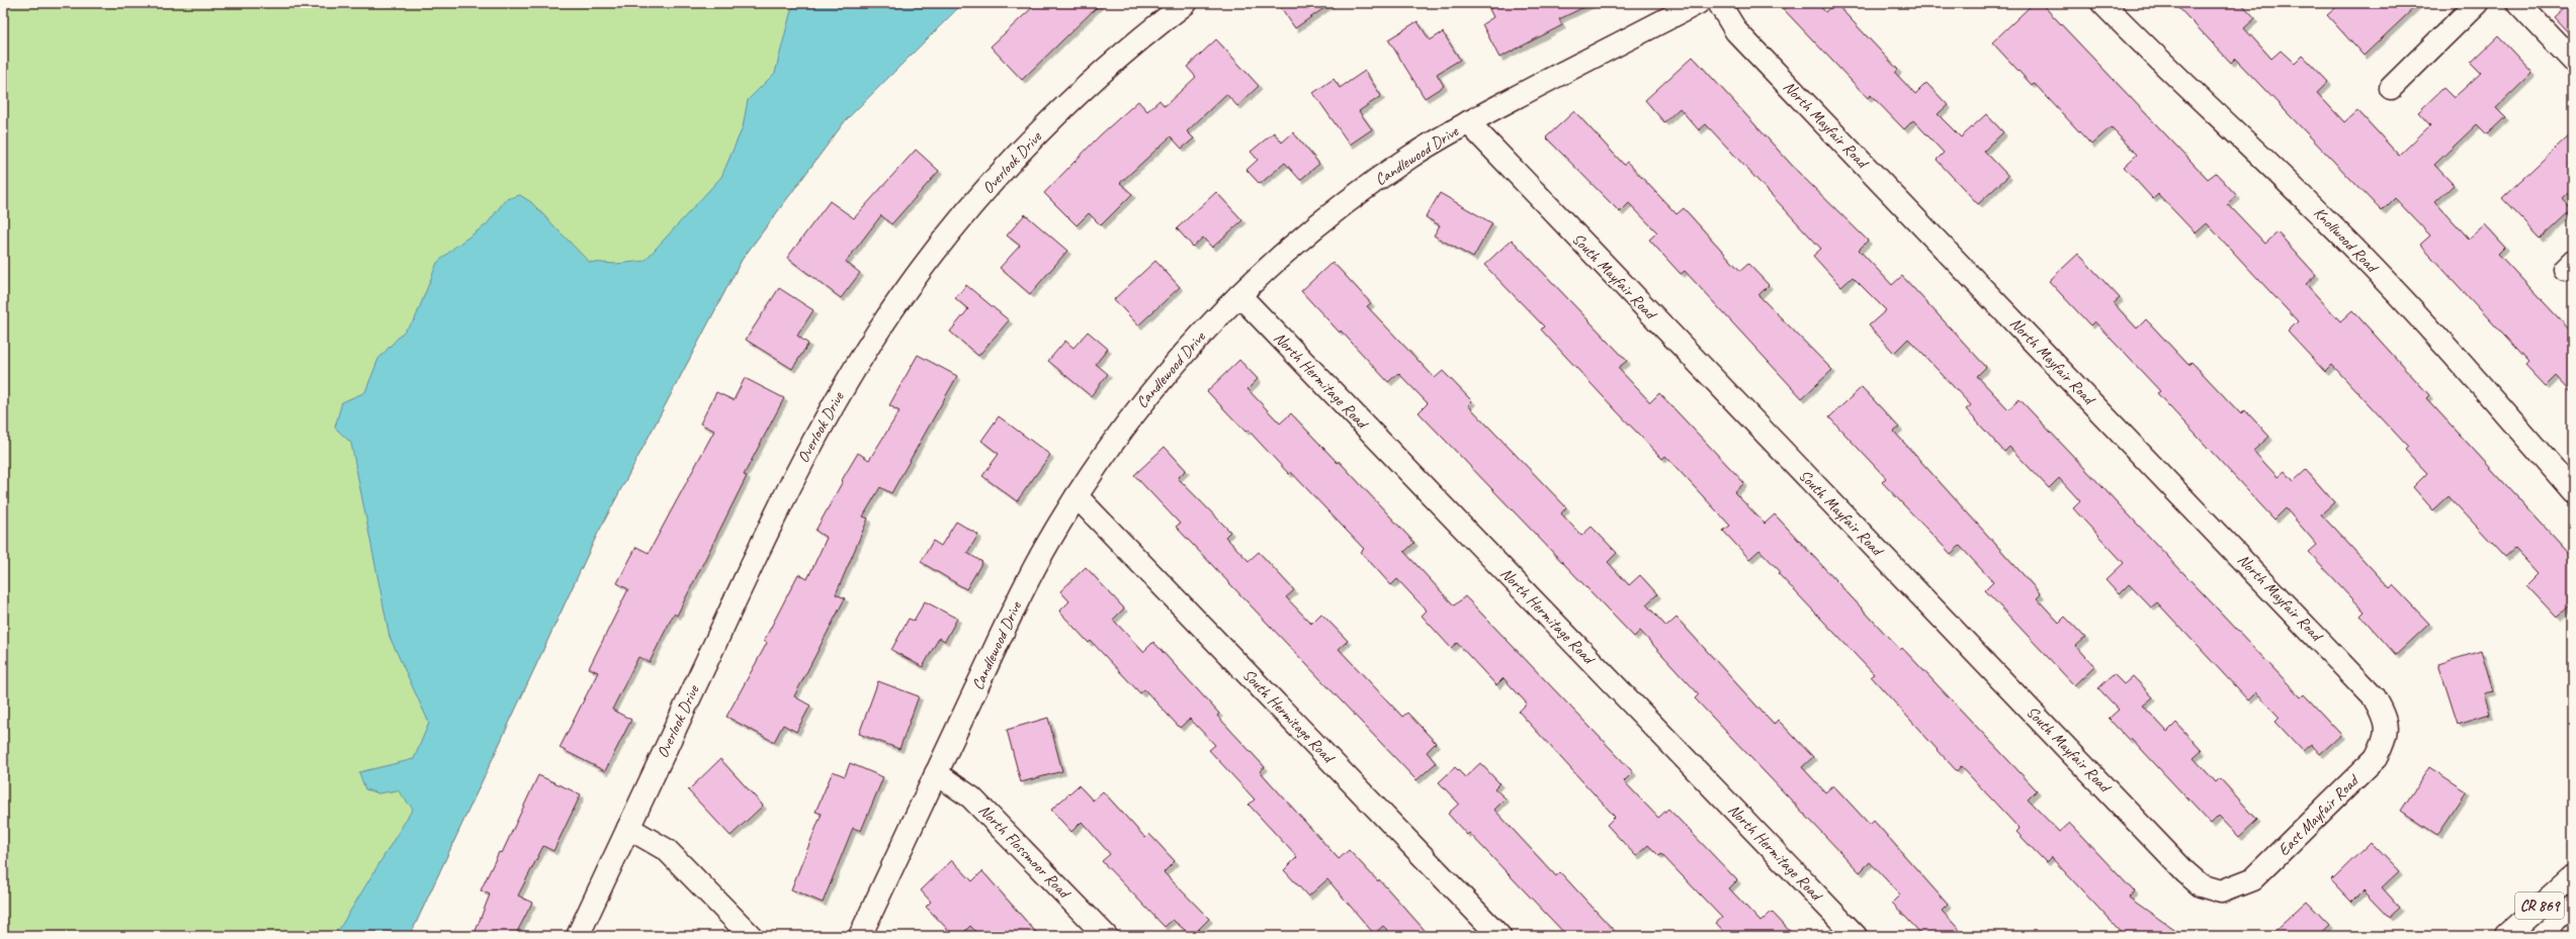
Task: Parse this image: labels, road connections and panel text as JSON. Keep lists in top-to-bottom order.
{
  "streets": {
    "street": [
      "North Mayfair Road",
      "Candlewood Drive",
      "Overlook Drive",
      "Knollwood Road",
      "South Mayfair Road",
      "North Hermitage Road",
      "South Hermitage Road",
      "East Mayfair Road",
      "North Flossmoor Road",
      "CR 869"
    ]
  },
  "crossings": [
    ["North Mayfair Road", "East Mayfair Road"],
    ["Candlewood Drive", "South Mayfair Road"],
    ["Candlewood Drive", "North Hermitage Road"],
    ["Candlewood Drive", "South Hermitage Road"],
    ["Candlewood Drive", "North Flossmoor Road"],
    ["South Mayfair Road", "East Mayfair Road"]
  ]
}
